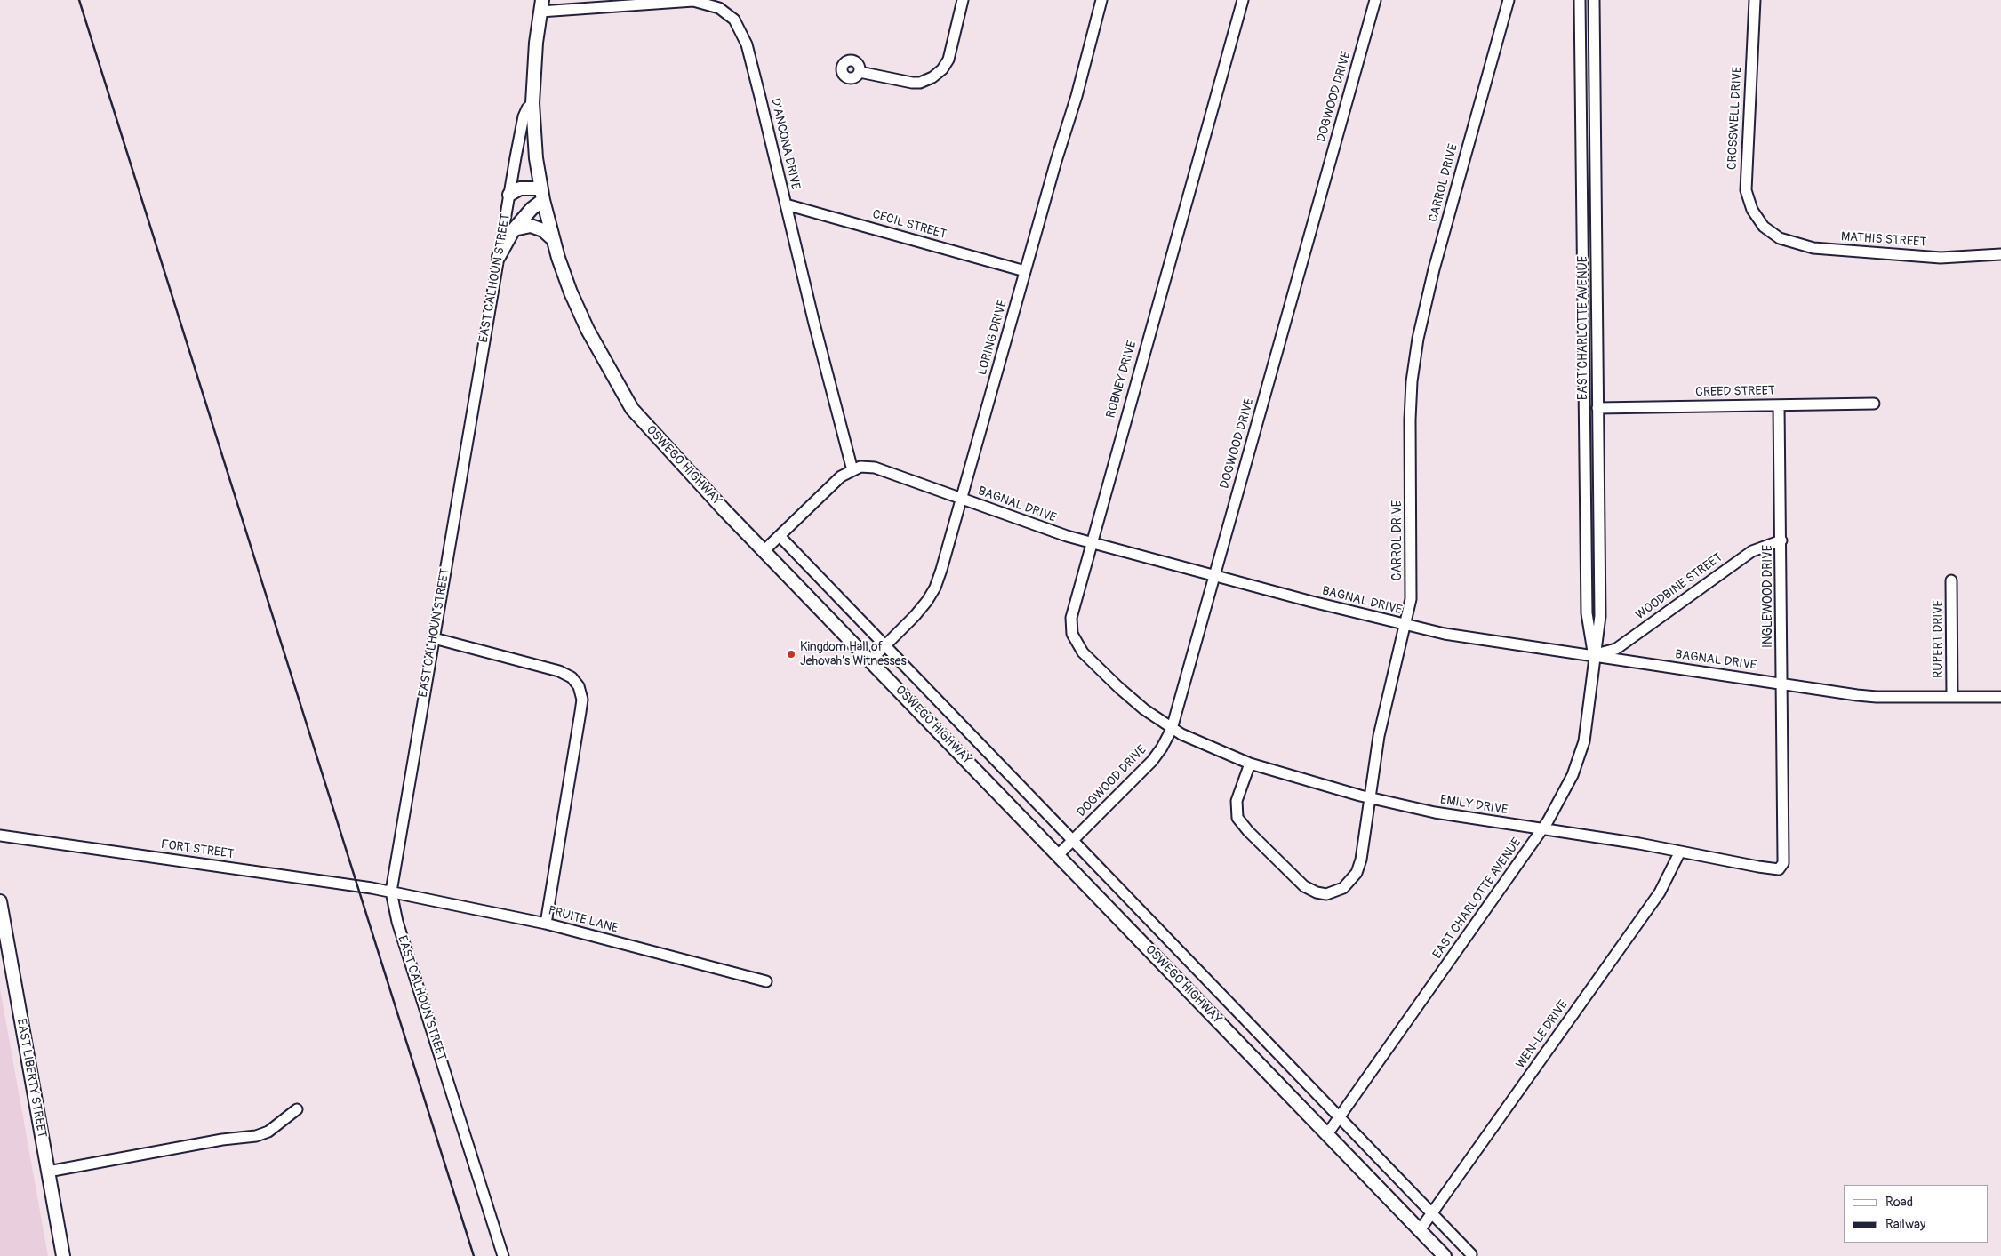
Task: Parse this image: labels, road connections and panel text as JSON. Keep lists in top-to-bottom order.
{
  "streets": {
    "main road": ["EAST CALHOUN STREET", "OSWEGO HIGHWAY", "EAST LIBERTY STREET"],
    "street": [
      "DOGWOOD DRIVE",
      "CROSSWELL DRIVE",
      "D'ANCONA DRIVE",
      "CARROL DRIVE",
      "CECIL STREET",
      "MATHIS STREET",
      "EAST CHARLOTTE AVENUE",
      "LORING DRIVE",
      "ROBNEY DRIVE",
      "CREED STREET",
      "BAGNAL DRIVE",
      "WOODBINE STREET",
      "INGLEWOOD DRIVE",
      "RUPERT DRIVE",
      "EMILY DRIVE",
      "FORT STREET",
      "PRUITE LANE",
      "WEN-LE DRIVE"
    ]
  },
  "crossings": [
    ["DOGWOOD DRIVE", "ROBNEY DRIVE"],
    ["DOGWOOD DRIVE", "OSWEGO HIGHWAY"],
    ["DOGWOOD DRIVE", "BAGNAL DRIVE"],
    ["DOGWOOD DRIVE", "EMILY DRIVE"],
    ["CROSSWELL DRIVE", "MATHIS STREET"],
    ["D'ANCONA DRIVE", "CECIL STREET"],
    ["D'ANCONA DRIVE", "EAST CALHOUN STREET"],
    ["D'ANCONA DRIVE", "BAGNAL DRIVE"],
    ["CARROL DRIVE", "BAGNAL DRIVE"],
    ["CARROL DRIVE", "EMILY DRIVE"],
    ["CECIL STREET", "LORING DRIVE"],
    ["EAST CALHOUN STREET", "OSWEGO HIGHWAY"],
    ["EAST CALHOUN STREET", "FORT STREET"],
    ["EAST CALHOUN STREET", "PRUITE LANE"],
    ["EAST CHARLOTTE AVENUE", "CREED STREET"],
    ["EAST CHARLOTTE AVENUE", "OSWEGO HIGHWAY"],
    ["EAST CHARLOTTE AVENUE", "BAGNAL DRIVE"],
    ["EAST CHARLOTTE AVENUE", "WOODBINE STREET"],
    ["EAST CHARLOTTE AVENUE", "EMILY DRIVE"],
    ["LORING DRIVE", "OSWEGO HIGHWAY"],
    ["LORING DRIVE", "BAGNAL DRIVE"],
    ["ROBNEY DRIVE", "BAGNAL DRIVE"],
    ["ROBNEY DRIVE", "EMILY DRIVE"],
    ["CREED STREET", "INGLEWOOD DRIVE"],
    ["OSWEGO HIGHWAY", "BAGNAL DRIVE"],
    ["OSWEGO HIGHWAY", "WEN-LE DRIVE"],
    ["BAGNAL DRIVE", "WOODBINE STREET"],
    ["BAGNAL DRIVE", "INGLEWOOD DRIVE"],
    ["BAGNAL DRIVE", "RUPERT DRIVE"],
    ["WOODBINE STREET", "INGLEWOOD DRIVE"],
    ["INGLEWOOD DRIVE", "EMILY DRIVE"],
    ["EMILY DRIVE", "WEN-LE DRIVE"],
    ["FORT STREET", "PRUITE LANE"]
  ],
  "places": ["Kingdom Hall of Jehovah’s Witnesses"],
  "legend": ["Road", "Railway"]
}
